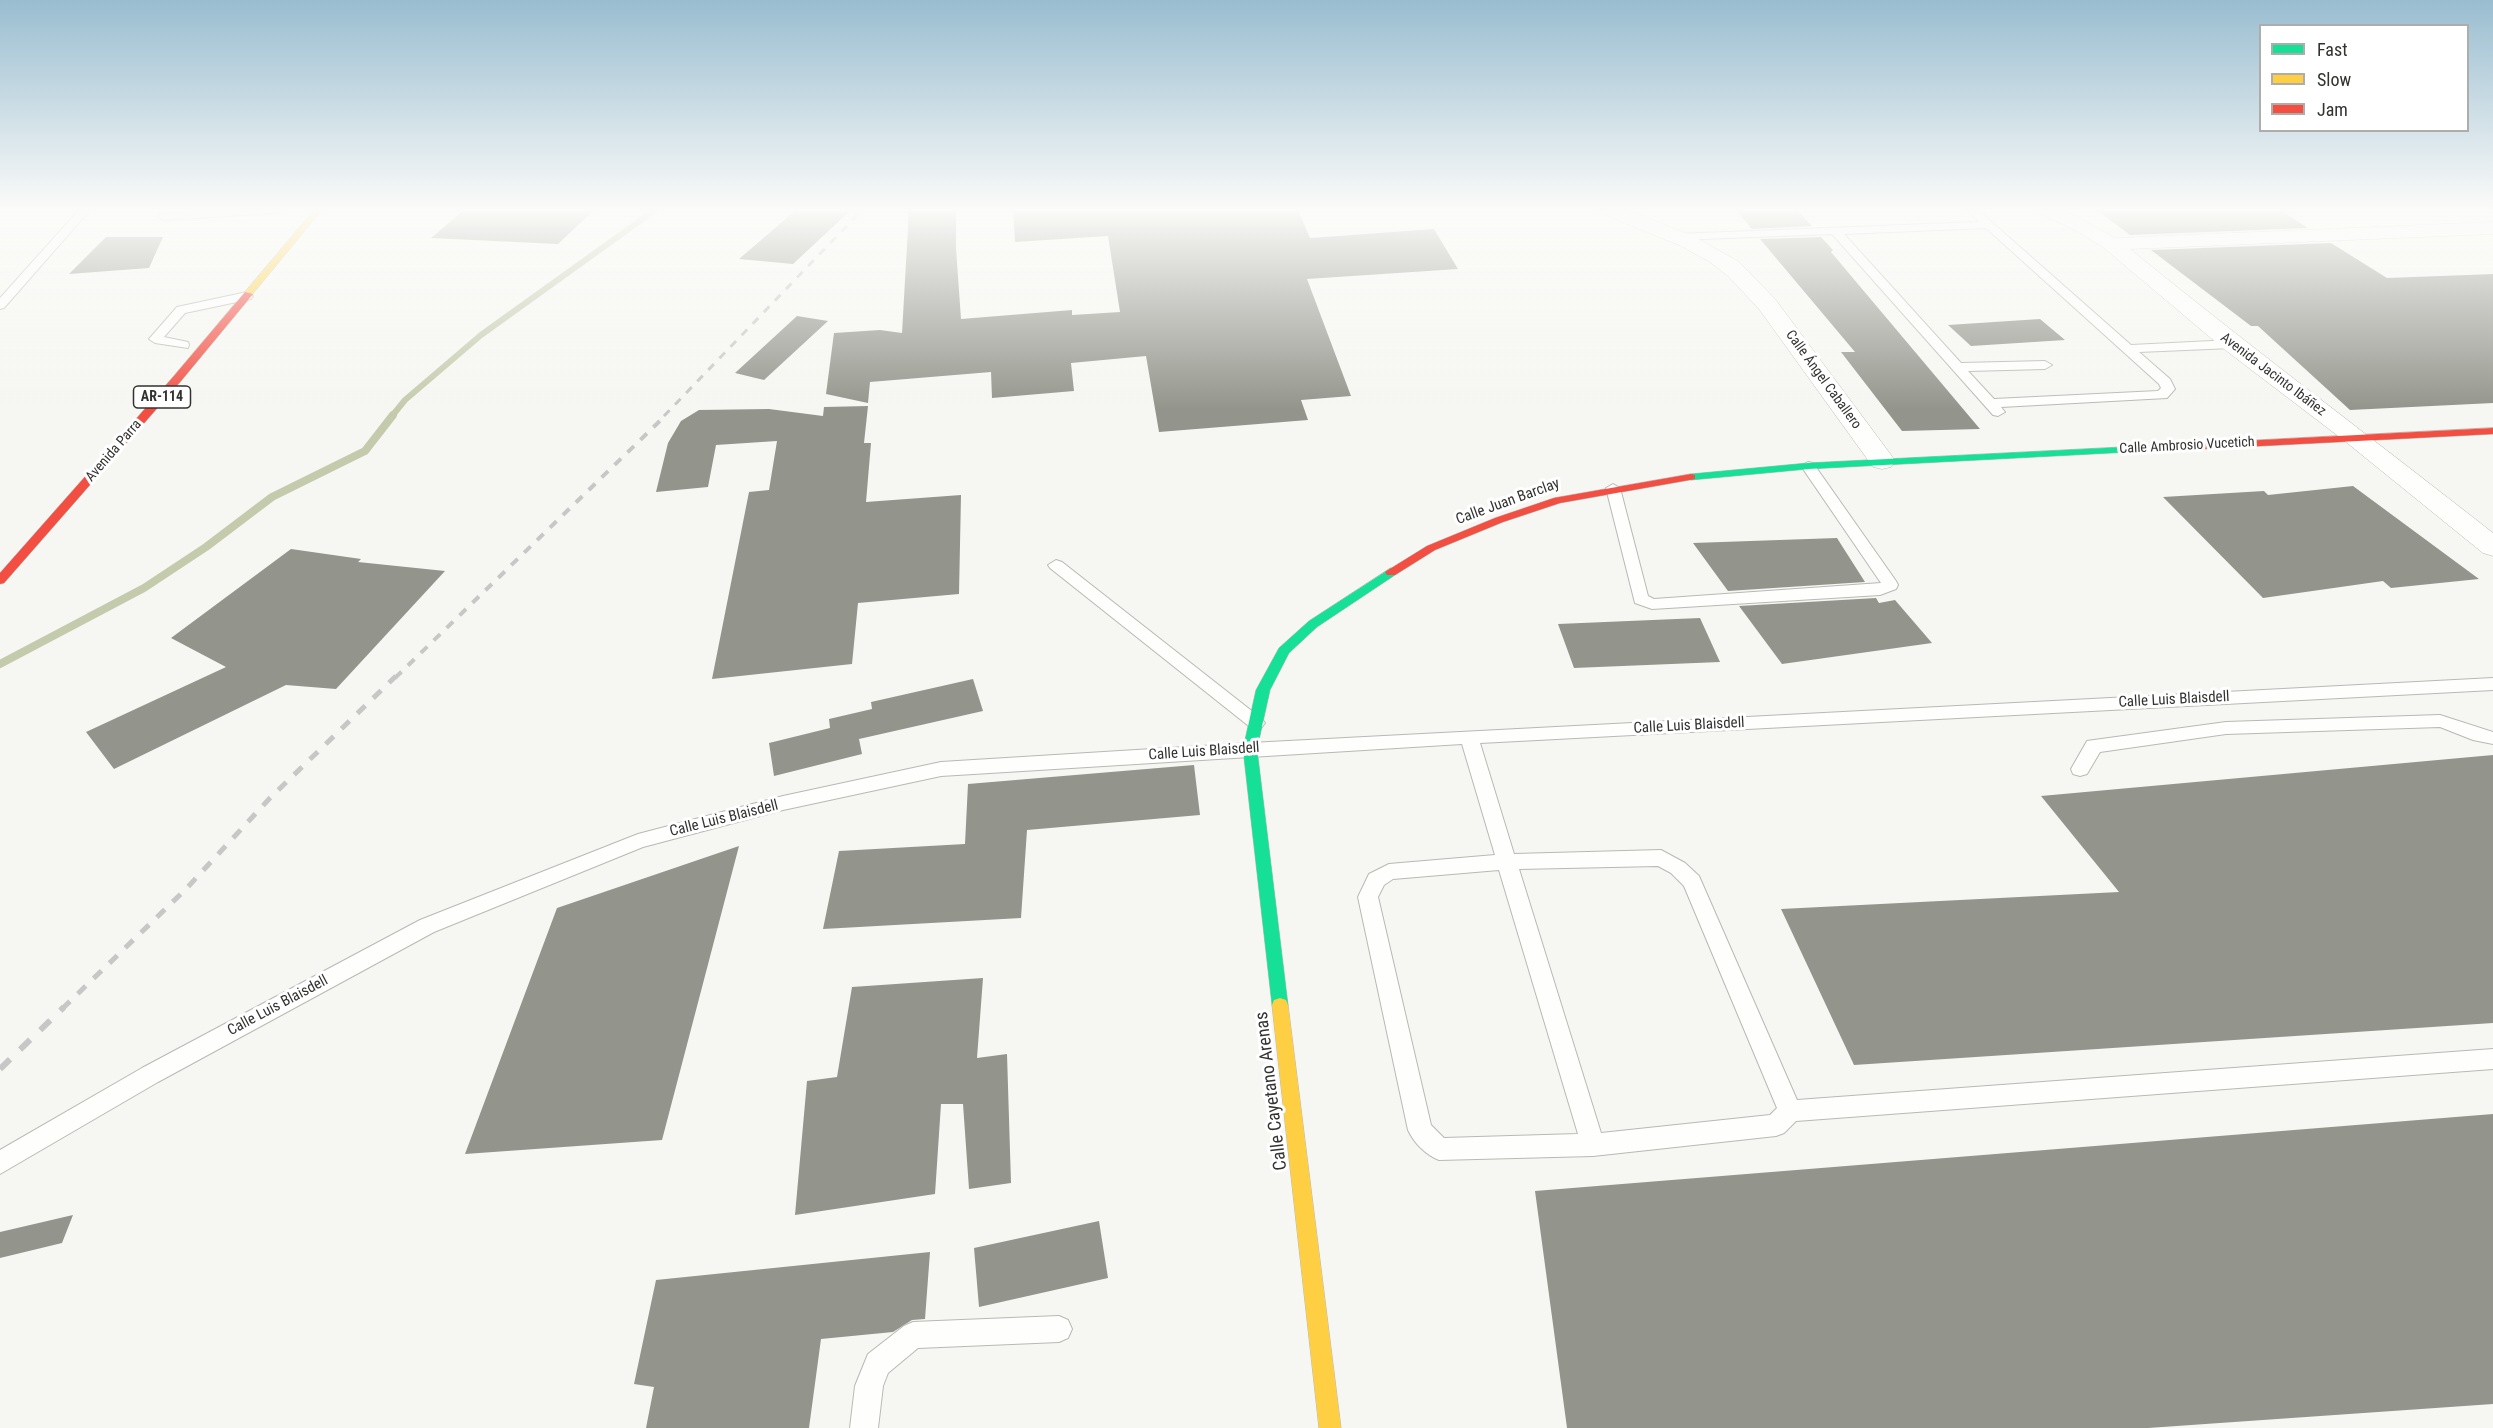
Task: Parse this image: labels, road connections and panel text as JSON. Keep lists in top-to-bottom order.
{
  "streets": {
    "street": [
      "Avenida Jacinto Ibáñez",
      "Calle Ángel Caballero",
      "AR-114",
      "Calle Ambrosio Vucetich",
      "Avenida Parra",
      "Calle Juan Barclay",
      "Calle Cayetano Arenas"
    ],
    "lane": ["Calle Luis Blaisdell"]
  },
  "crossings": [
    ["Avenida Jacinto Ibáñez", "Calle Ambrosio Vucetich"],
    ["Calle Ángel Caballero", "Calle Ambrosio Vucetich"],
    ["Calle Ángel Caballero", "Calle Juan Barclay"],
    ["Calle Ambrosio Vucetich", "Calle Juan Barclay"],
    ["Calle Juan Barclay", "Calle Luis Blaisdell"],
    ["Calle Juan Barclay", "Calle Cayetano Arenas"],
    ["Calle Luis Blaisdell", "Calle Cayetano Arenas"]
  ],
  "legend": ["Fast", "Slow", "Jam"]
}
